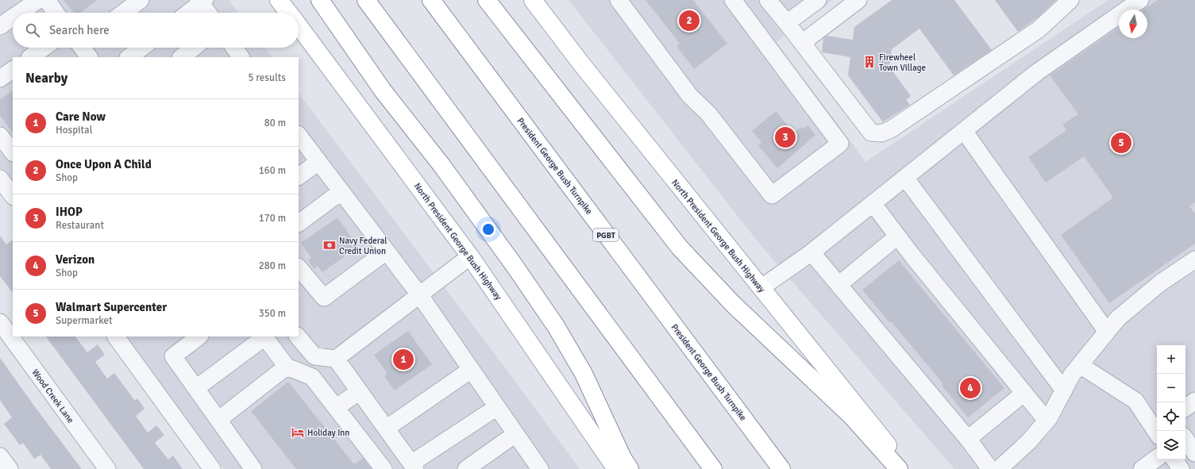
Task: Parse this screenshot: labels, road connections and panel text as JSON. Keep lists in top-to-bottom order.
{
  "streets": {
    "main road": ["President George Bush Turnpike", "PGBT", "North President George Bush Highway"],
    "street": ["Wood Creek Lane"]
  },
  "places": {
    "building": ["Firewheel Town Village"],
    "bank": ["Navy Federal Credit Union"],
    "hotel": ["Holiday Inn"]
  },
  "north": "bottom",
  "page": {
    "pins": [
      "2",
      "3",
      "5",
      "1",
      "4"
    ],
    "search": "Search here",
    "heading": ["Nearby", "5 results"],
    "list": [
      {
        "mark": "1",
        "name": "Care Now",
        "note": "Hospital",
        "value": "80 m"
      },
      {
        "mark": "2",
        "name": "Once Upon A Child",
        "note": "Shop",
        "value": "160 m"
      },
      {
        "mark": "3",
        "name": "IHOP",
        "note": "Restaurant",
        "value": "170 m"
      },
      {
        "mark": "4",
        "name": "Verizon",
        "note": "Shop",
        "value": "280 m"
      },
      {
        "mark": "5",
        "name": "Walmart Supercenter",
        "note": "Supermarket",
        "value": "350 m"
      }
    ],
    "map_buttons": ["+", "−"]
  }
}
